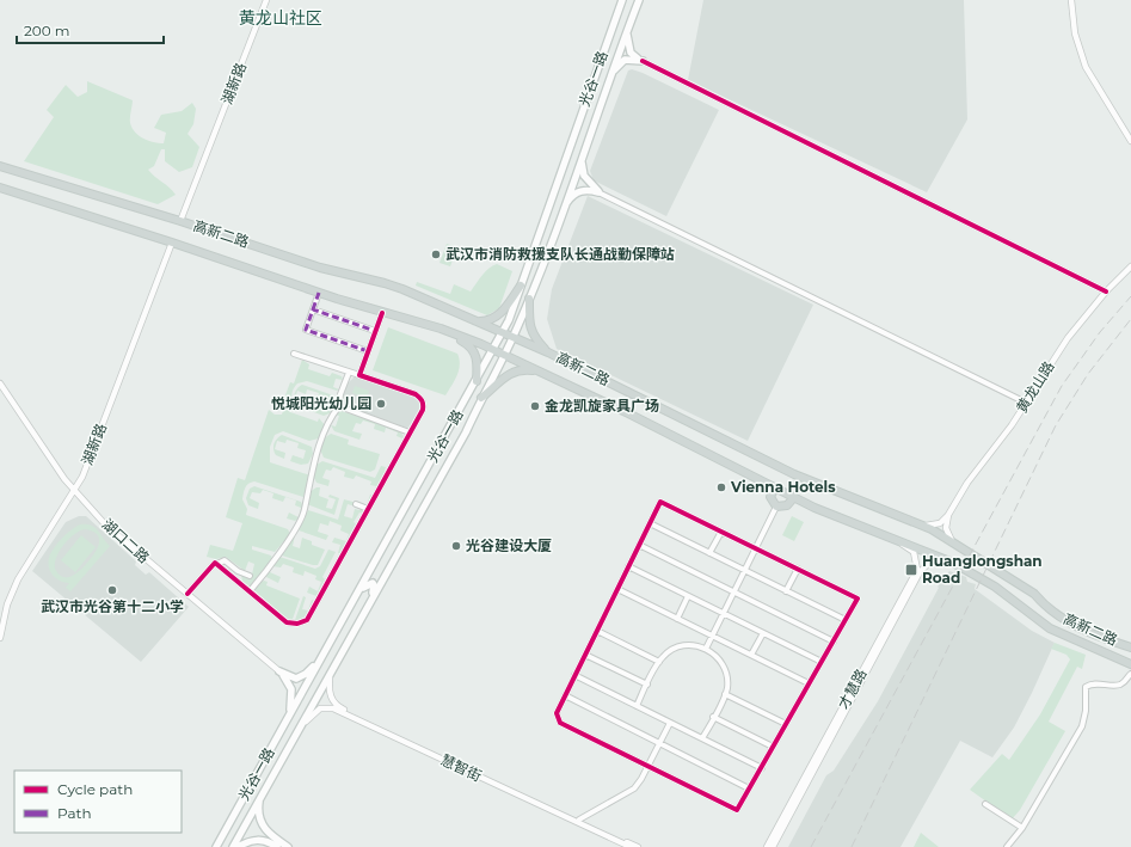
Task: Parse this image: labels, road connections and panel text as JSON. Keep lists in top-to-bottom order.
{
  "streets": {
    "main road": ["光谷一路", "高新二路"],
    "street": [
      "湖新路",
      "黄龙山路",
      "湖口二路",
      "才慧路",
      "慧智街"
    ]
  },
  "crossings": [
    ["光谷一路", "高新二路"],
    ["光谷一路", "慧智街"],
    ["湖新路", "高新二路"],
    ["湖新路", "湖口二路"],
    ["高新二路", "才慧路"]
  ],
  "districts": ["黄龙山社区"],
  "places": {
    "other": [
      "武汉市消防救援支队长通战勤保障站",
      "悦城阳光幼儿园",
      "金龙凯旋家具广场",
      "Vienna Hotels",
      "光谷建设大厦",
      "武汉市光谷第十二小学"
    ],
    "transit": ["Huanglongshan Road"]
  },
  "legend": ["Cycle path", "Path"],
  "scale_bar": "200 m"
}
